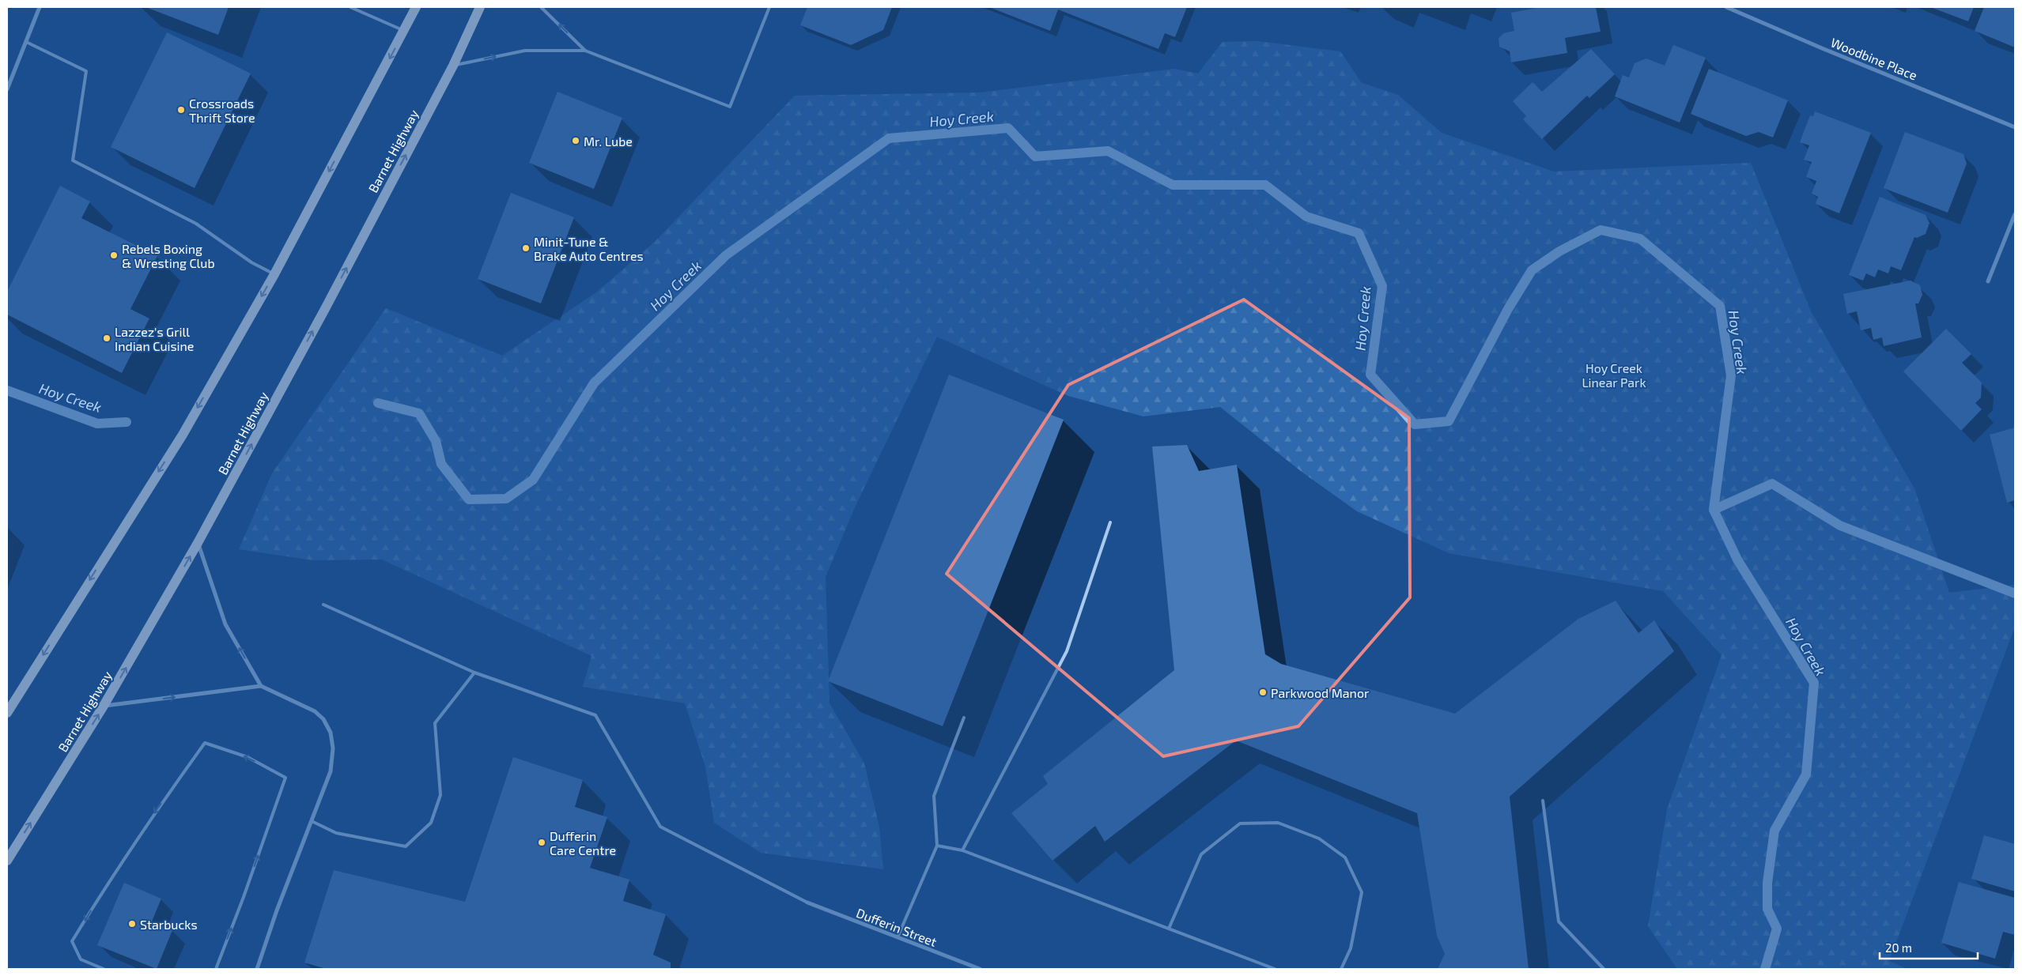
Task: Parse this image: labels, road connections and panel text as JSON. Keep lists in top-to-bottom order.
{
  "streets": {
    "main road": ["Barnet Highway"],
    "street": ["Woodbine Place", "Dufferin Street"]
  },
  "water": ["Hoy Creek"],
  "parks": ["Hoy Creek Linear Park"],
  "places": [
    "Crossroads Thrift Store",
    "Mr. Lube",
    "Minit-Tune & Brake Auto Centres",
    "Rebels Boxing & Wresting Club",
    "Lazzez's Grill Indian Cuisine",
    "Parkwood Manor",
    "Dufferin Care Centre",
    "Starbucks"
  ],
  "scale_bar": "20 m"
}
